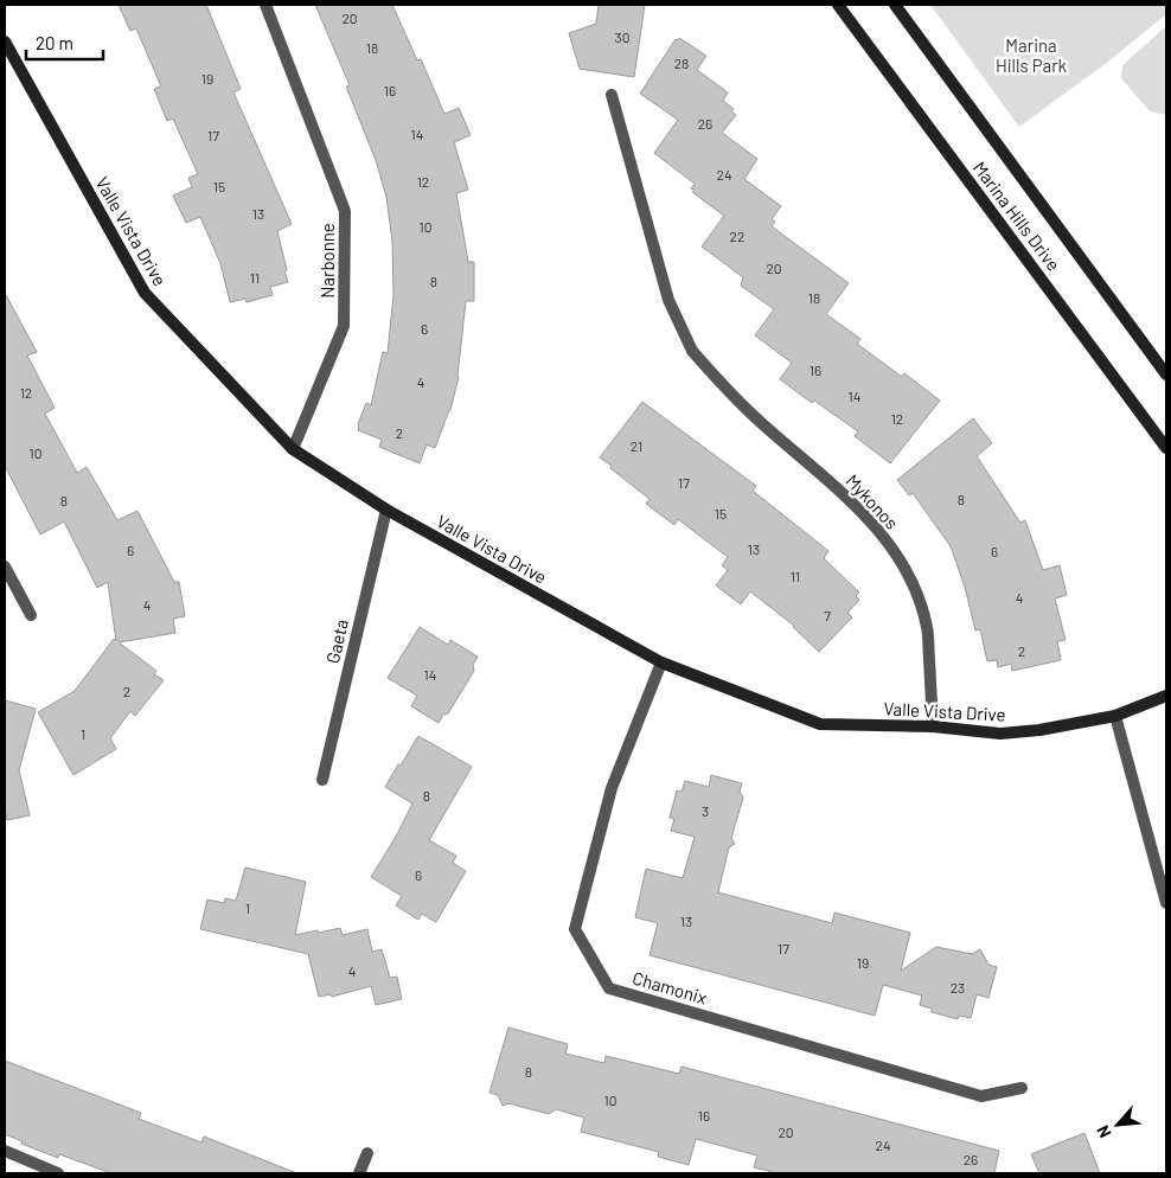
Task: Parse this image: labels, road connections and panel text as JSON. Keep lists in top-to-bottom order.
{
  "streets": {
    "street": [
      "Marina Hills Drive",
      "Valle Vista Drive",
      "Narbonne",
      "Mykonos",
      "Gaeta",
      "Chamonix"
    ]
  },
  "crossings": [
    ["Valle Vista Drive", "Narbonne"],
    ["Valle Vista Drive", "Mykonos"],
    ["Valle Vista Drive", "Gaeta"],
    ["Valle Vista Drive", "Chamonix"]
  ],
  "parks": ["Marina Hills Park"],
  "house_numbers": [
    "20",
    "30",
    "18",
    "28",
    "19",
    "16",
    "26",
    "14",
    "17",
    "24",
    "12",
    "15",
    "13",
    "10",
    "22",
    "20",
    "11",
    "8",
    "18",
    "6",
    "16",
    "4",
    "12",
    "14",
    "12",
    "2",
    "21",
    "10",
    "17",
    "8",
    "8",
    "15",
    "13",
    "6",
    "6",
    "11",
    "4",
    "4",
    "7",
    "2",
    "14",
    "2",
    "1",
    "8",
    "3",
    "6",
    "1",
    "13",
    "17",
    "19",
    "4",
    "23",
    "8",
    "10",
    "16",
    "20",
    "24",
    "26"
  ],
  "scale_bar": "20 m",
  "north": "bottom left"
}
